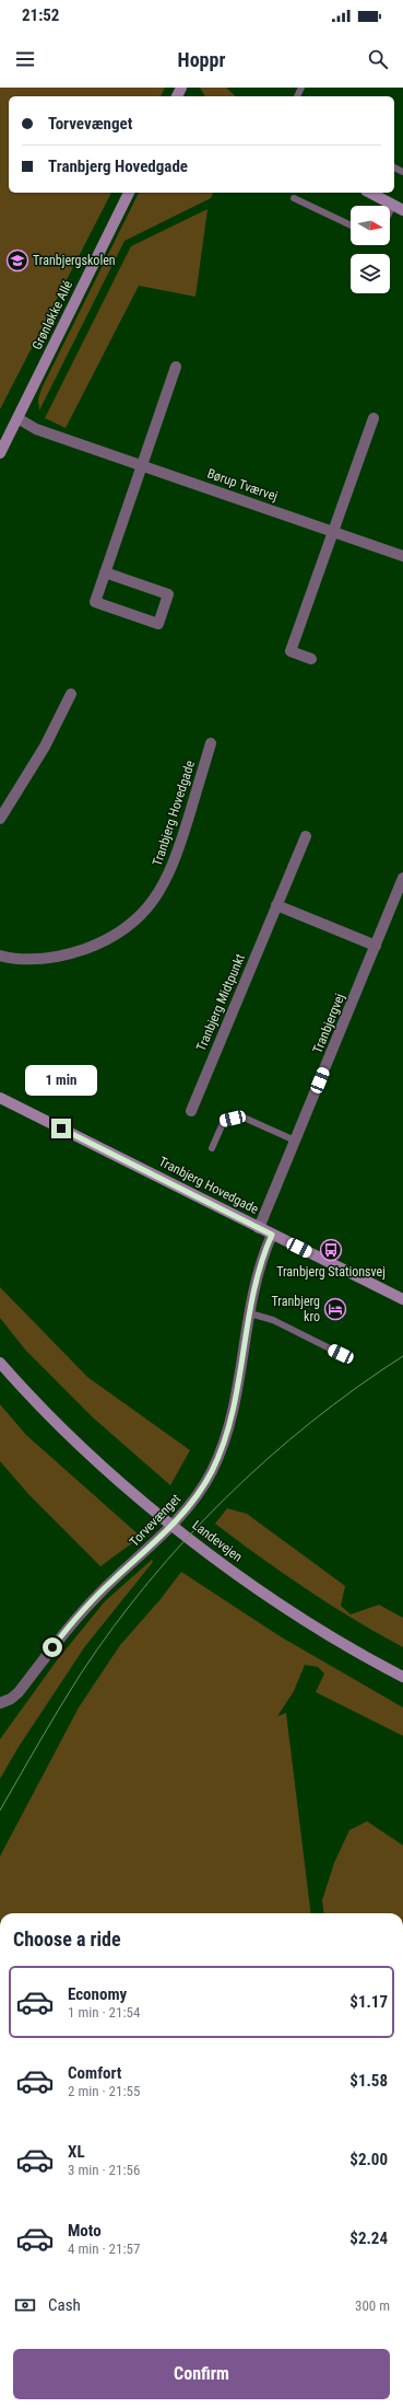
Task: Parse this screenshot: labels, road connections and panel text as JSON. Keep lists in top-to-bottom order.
{
  "streets": {
    "street": [
      "Grønløkke Allé",
      "Børup Tværvej",
      "Tranbjerg Hovedgade",
      "Tranbjerg Midtpunkt",
      "Tranbjergvej",
      "Torvevænget",
      "Landevejen"
    ]
  },
  "crossings": [
    ["Grønløkke Allé", "Børup Tværvej"],
    ["Tranbjerg Hovedgade", "Tranbjergvej"],
    ["Tranbjerg Hovedgade", "Torvevænget"]
  ],
  "places": {
    "school or university": ["Tranbjergskolen"],
    "bus stop": ["Tranbjerg Stationsvej"],
    "hotel": ["Tranbjerg kro"]
  },
  "north": "right",
  "page": {
    "status": "21:52",
    "header": "Hoppr",
    "banner": ["Torvevænget", "Tranbjerg Hovedgade"],
    "bubble": "1 min",
    "heading": "Choose a ride",
    "list": [
      {
        "name": "Economy",
        "note": "1 min · 21:54",
        "value": "$1.17"
      },
      {
        "name": "Comfort",
        "note": "2 min · 21:55",
        "value": "$1.58"
      },
      {
        "name": "XL",
        "note": "3 min · 21:56",
        "value": "$2.00"
      },
      {
        "name": "Moto",
        "note": "4 min · 21:57",
        "value": "$2.24"
      }
    ],
    "pay": ["Cash", "300 m"],
    "buttons": "Confirm"
  }
}
